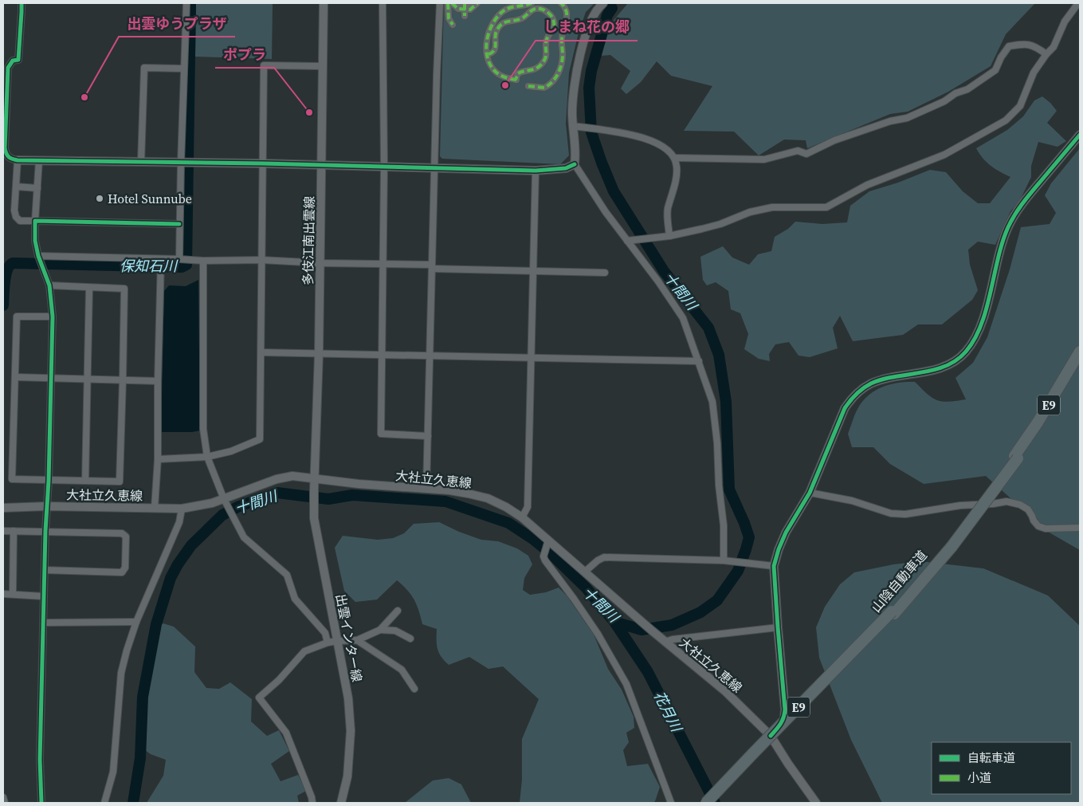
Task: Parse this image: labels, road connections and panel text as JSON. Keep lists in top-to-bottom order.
{
  "streets": {
    "highway": ["E9", "山陰自動車道"],
    "main road": ["多伎江南出雲線", "大社立久恵線", "出雲インター線"]
  },
  "crossings": [
    ["多伎江南出雲線", "大社立久恵線"],
    ["多伎江南出雲線", "出雲インター線"],
    ["大社立久恵線", "出雲インター線"]
  ],
  "water": ["保知石川", "十間川", "花月川"],
  "places": [
    "しまね花の郷",
    "出雲ゆうプラザ",
    "ポプラ",
    "Hotel Sunnube"
  ],
  "legend": ["自転車道", "小道"]
}
